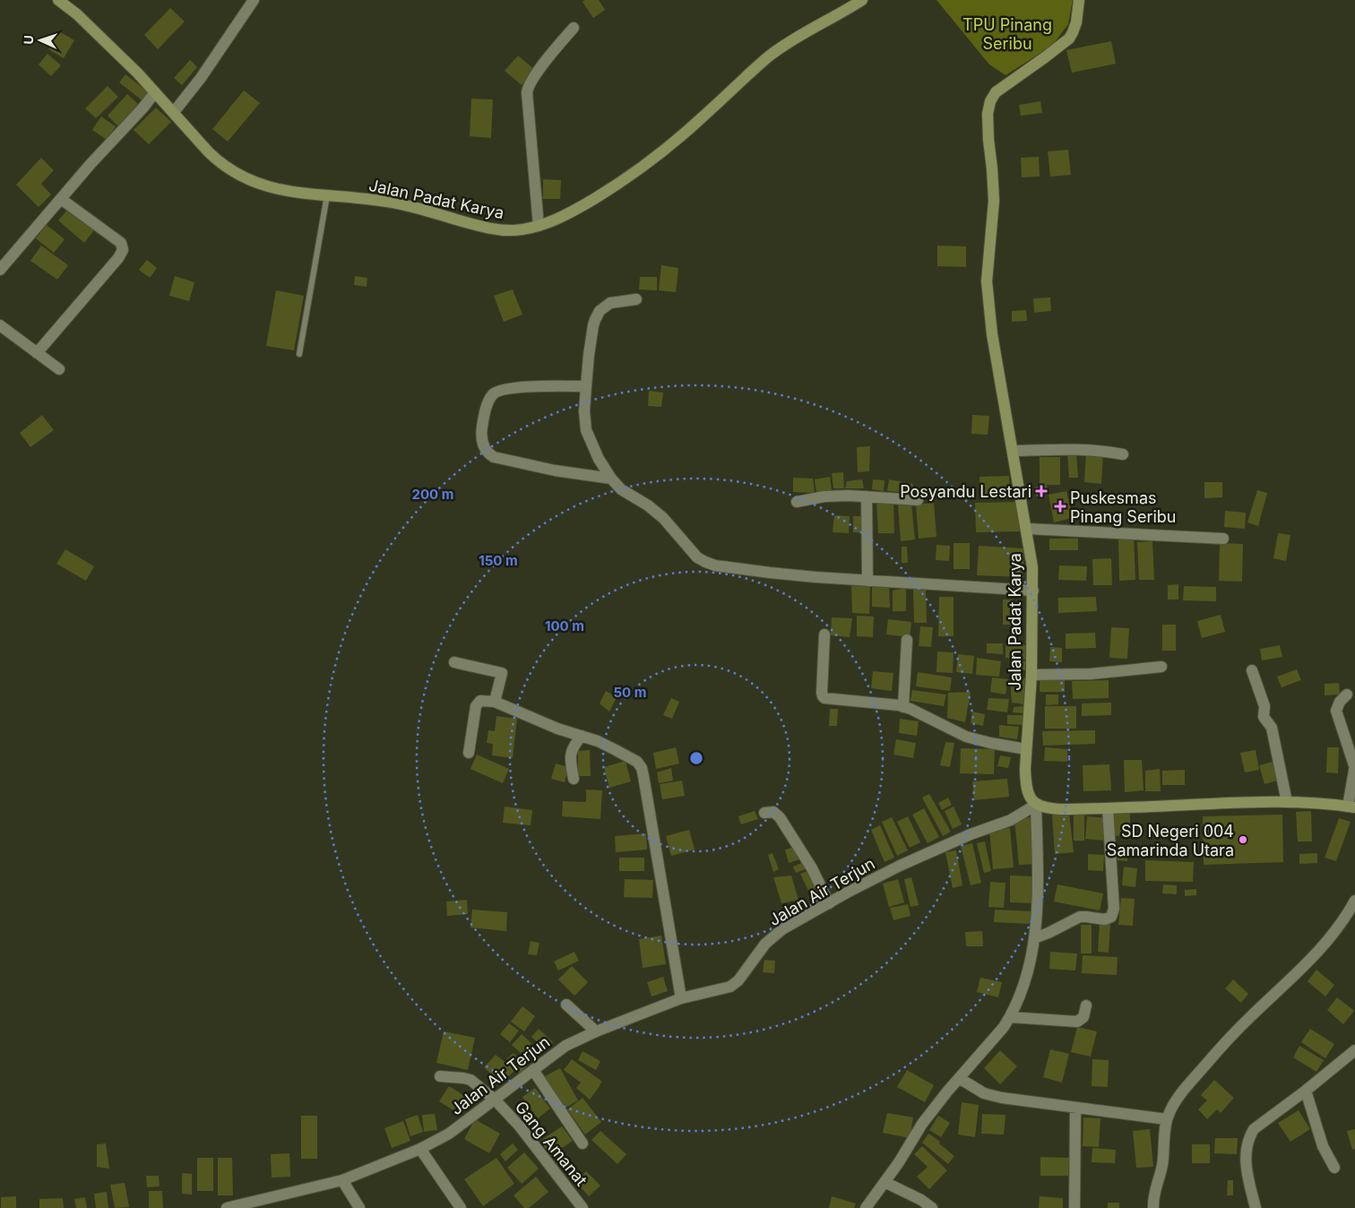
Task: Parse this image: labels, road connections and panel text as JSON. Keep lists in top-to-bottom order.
{
  "streets": {
    "main road": ["Jalan Padat Karya"],
    "street": ["Jalan Air Terjun", "Gang Amanat"]
  },
  "crossings": [
    ["Jalan Padat Karya", "Jalan Air Terjun"],
    ["Jalan Air Terjun", "Gang Amanat"]
  ],
  "parks": ["TPU Pinang Seribu"],
  "places": {
    "health": ["Posyandu Lestari", "Puskesmas Pinang Seribu"],
    "other": ["SD Negeri 004 Samarinda Utara"]
  },
  "north": "left",
  "rings": [
    "200 m",
    "150 m",
    "100 m",
    "50 m"
  ]
}
